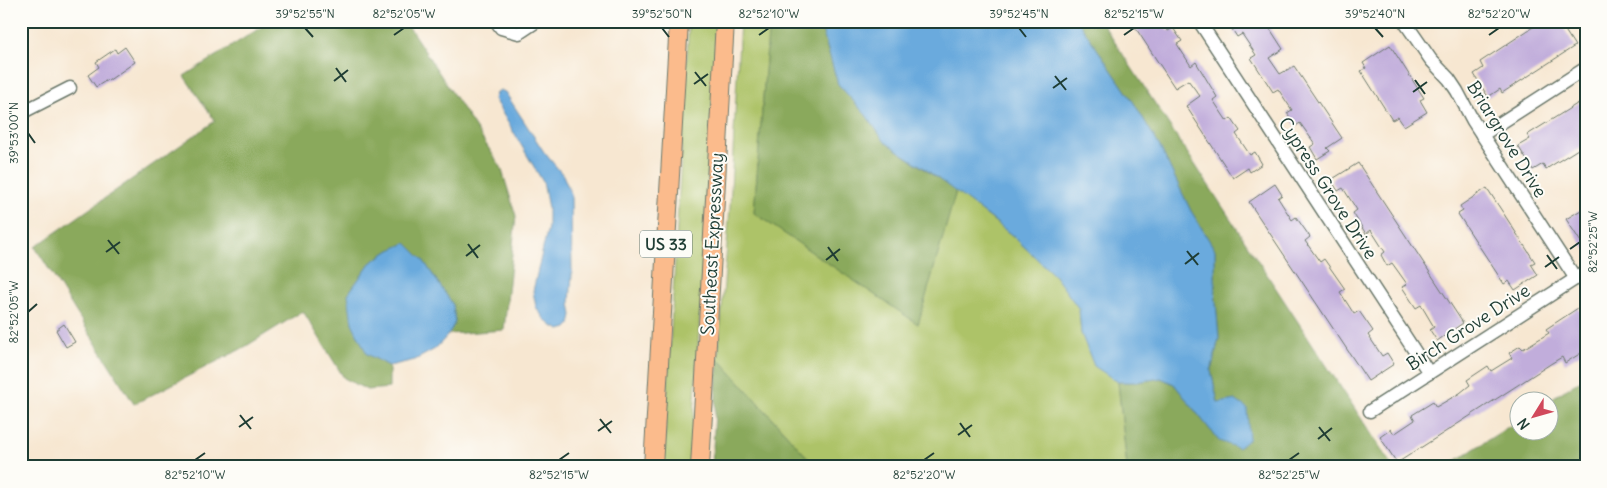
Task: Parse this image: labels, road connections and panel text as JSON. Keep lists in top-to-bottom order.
{
  "streets": {
    "highway": ["US 33", "Southeast Expressway"],
    "street": ["Briargrove Drive", "Cypress Grove Drive", "Birch Grove Drive"]
  },
  "crossings": [
    ["Briargrove Drive", "Birch Grove Drive"],
    ["Cypress Grove Drive", "Birch Grove Drive"]
  ],
  "north": "bottom left",
  "coordinates": [
    "39°52'55\"N",
    "82°52'05\"W",
    "39°52'50\"N",
    "82°52'10\"W",
    "39°52'45\"N",
    "82°52'15\"W",
    "39°52'40\"N",
    "82°52'20\"W",
    "39°53'00\"N",
    "82°52'25\"W"
  ]
}
